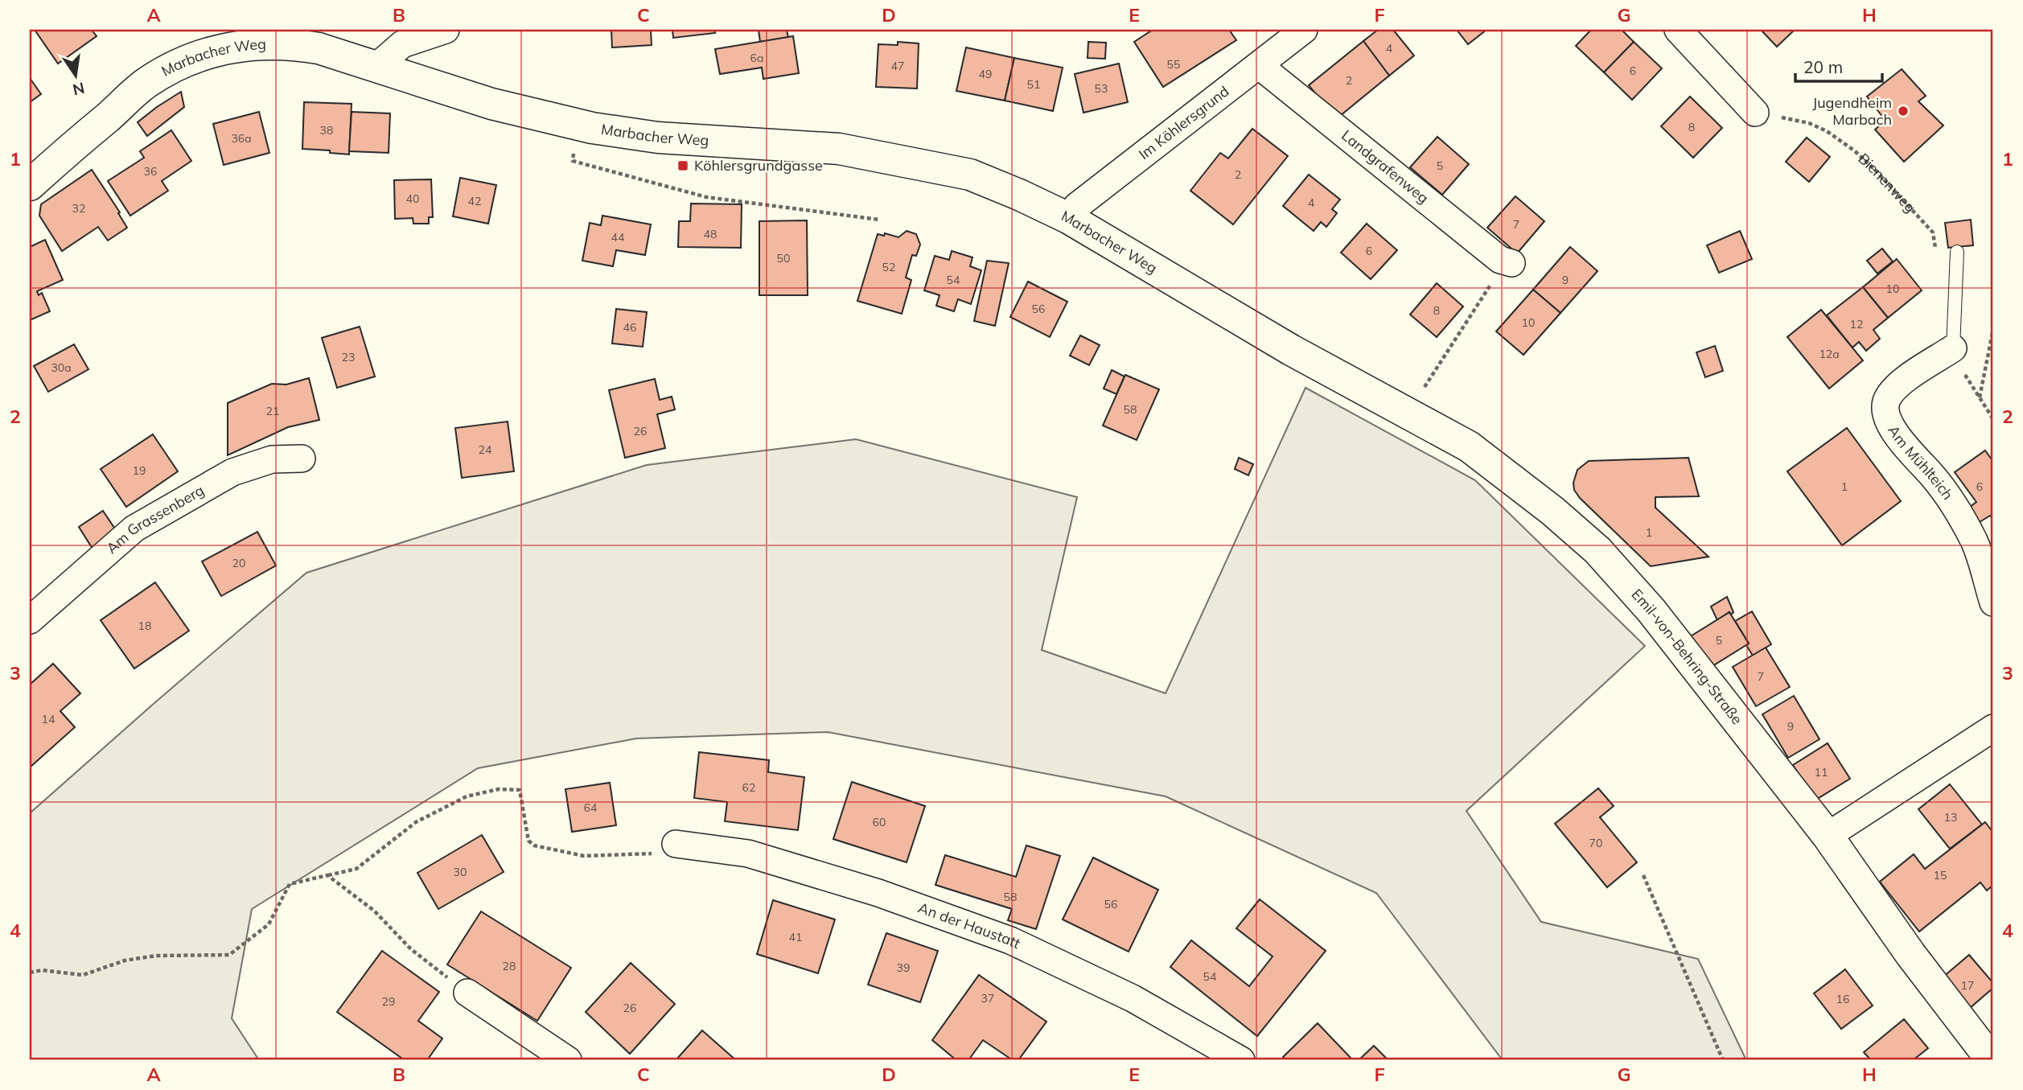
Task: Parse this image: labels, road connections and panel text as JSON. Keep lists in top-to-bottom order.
{
  "streets": {
    "main road": ["Marbacher Weg", "Emil-von-Behring-Straße"],
    "street": [
      "Im Köhlersgrund",
      "Landgrafenweg",
      "Am Mühlteich",
      "Am Grassenberg",
      "An der Haustatt"
    ],
    "path": ["Bienenweg"]
  },
  "crossings": [
    ["Marbacher Weg", "Im Köhlersgrund"],
    ["Marbacher Weg", "Emil-von-Behring-Straße"],
    ["Im Köhlersgrund", "Landgrafenweg"]
  ],
  "places": {
    "other": ["Jugendheim Marbach"],
    "transit": ["Köhlersgrundgasse"]
  },
  "house_numbers": [
    "4",
    "6a",
    "55",
    "47",
    "6",
    "49",
    "2",
    "51",
    "53",
    "8",
    "38",
    "36a",
    "5",
    "36",
    "2",
    "40",
    "42",
    "4",
    "32",
    "7",
    "48",
    "44",
    "6",
    "50",
    "52",
    "54",
    "9",
    "10",
    "56",
    "8",
    "10",
    "12",
    "46",
    "12a",
    "23",
    "30a",
    "58",
    "21",
    "26",
    "24",
    "19",
    "1",
    "6",
    "1",
    "20",
    "18",
    "5",
    "7",
    "14",
    "9",
    "11",
    "62",
    "64",
    "13",
    "60",
    "70",
    "30",
    "15",
    "58",
    "56",
    "41",
    "28",
    "39",
    "54",
    "17",
    "37",
    "16",
    "29",
    "26"
  ],
  "scale_bar": "20 m",
  "north": "bottom",
  "grid": {
    "columns": [
      "A",
      "B",
      "C",
      "D",
      "E",
      "F",
      "G",
      "H"
    ],
    "rows": [
      "1",
      "2",
      "3",
      "4"
    ]
  }
}
